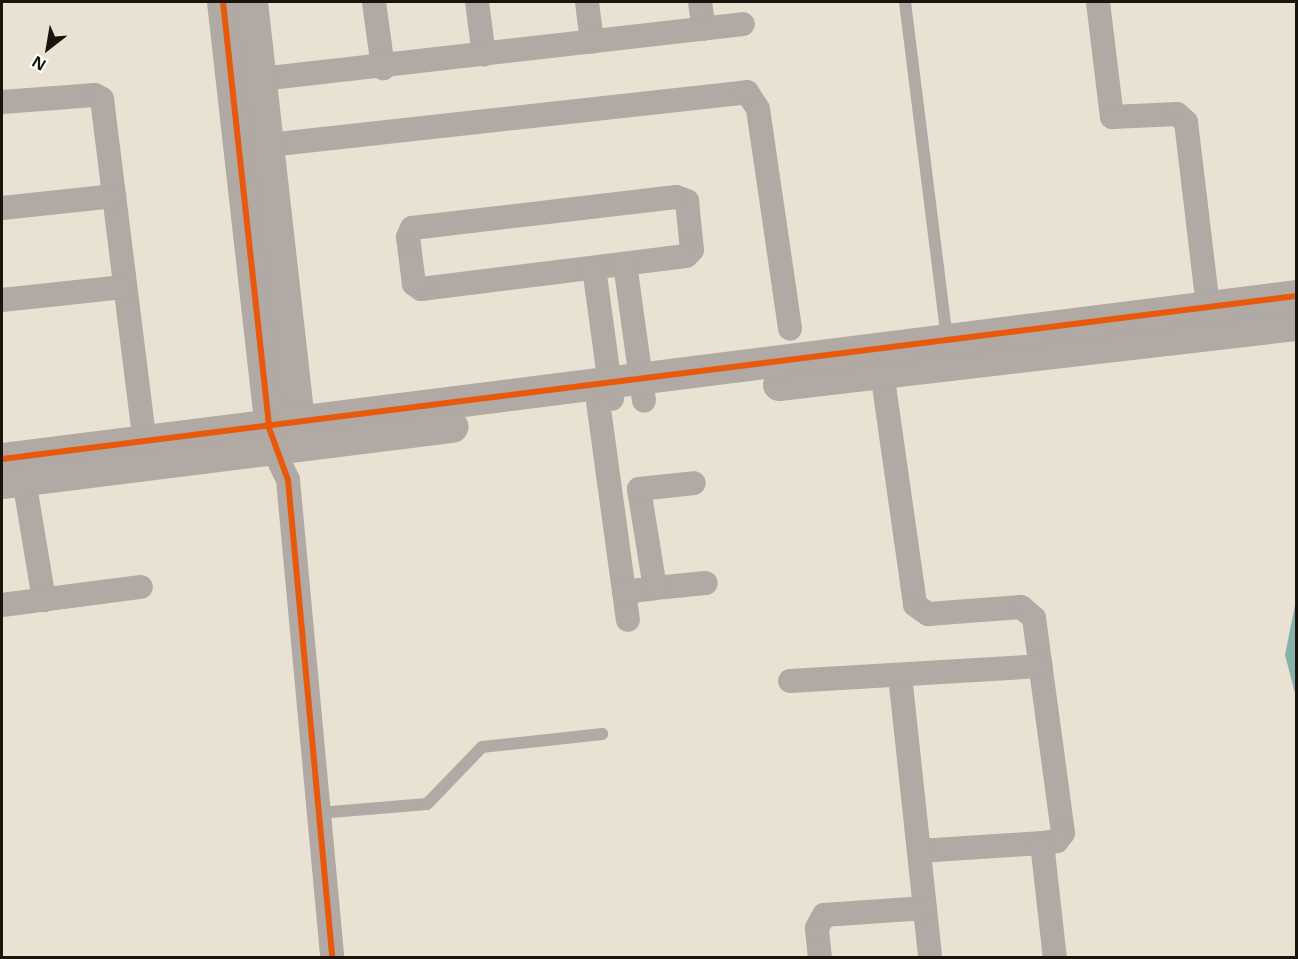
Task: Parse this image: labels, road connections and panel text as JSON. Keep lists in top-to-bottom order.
{
  "north": "bottom left"
}
